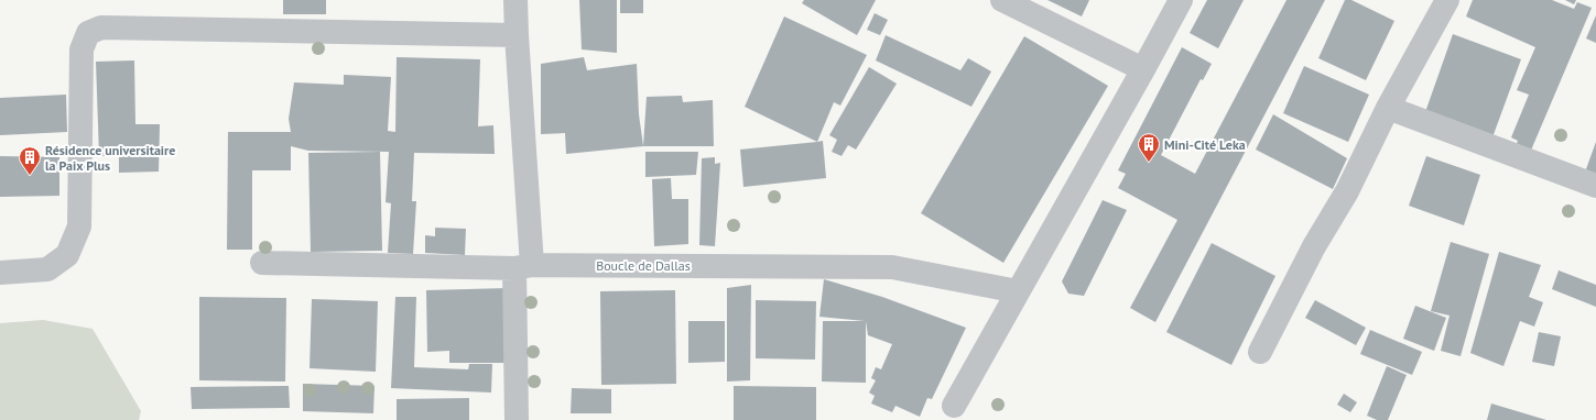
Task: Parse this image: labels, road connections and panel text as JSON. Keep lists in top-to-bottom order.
{
  "streets": {
    "street": ["Boucle de Dallas"]
  },
  "places": {
    "building": ["Mini-Cité Leka", "Résidence universitaire la Paix Plus"]
  }
}
